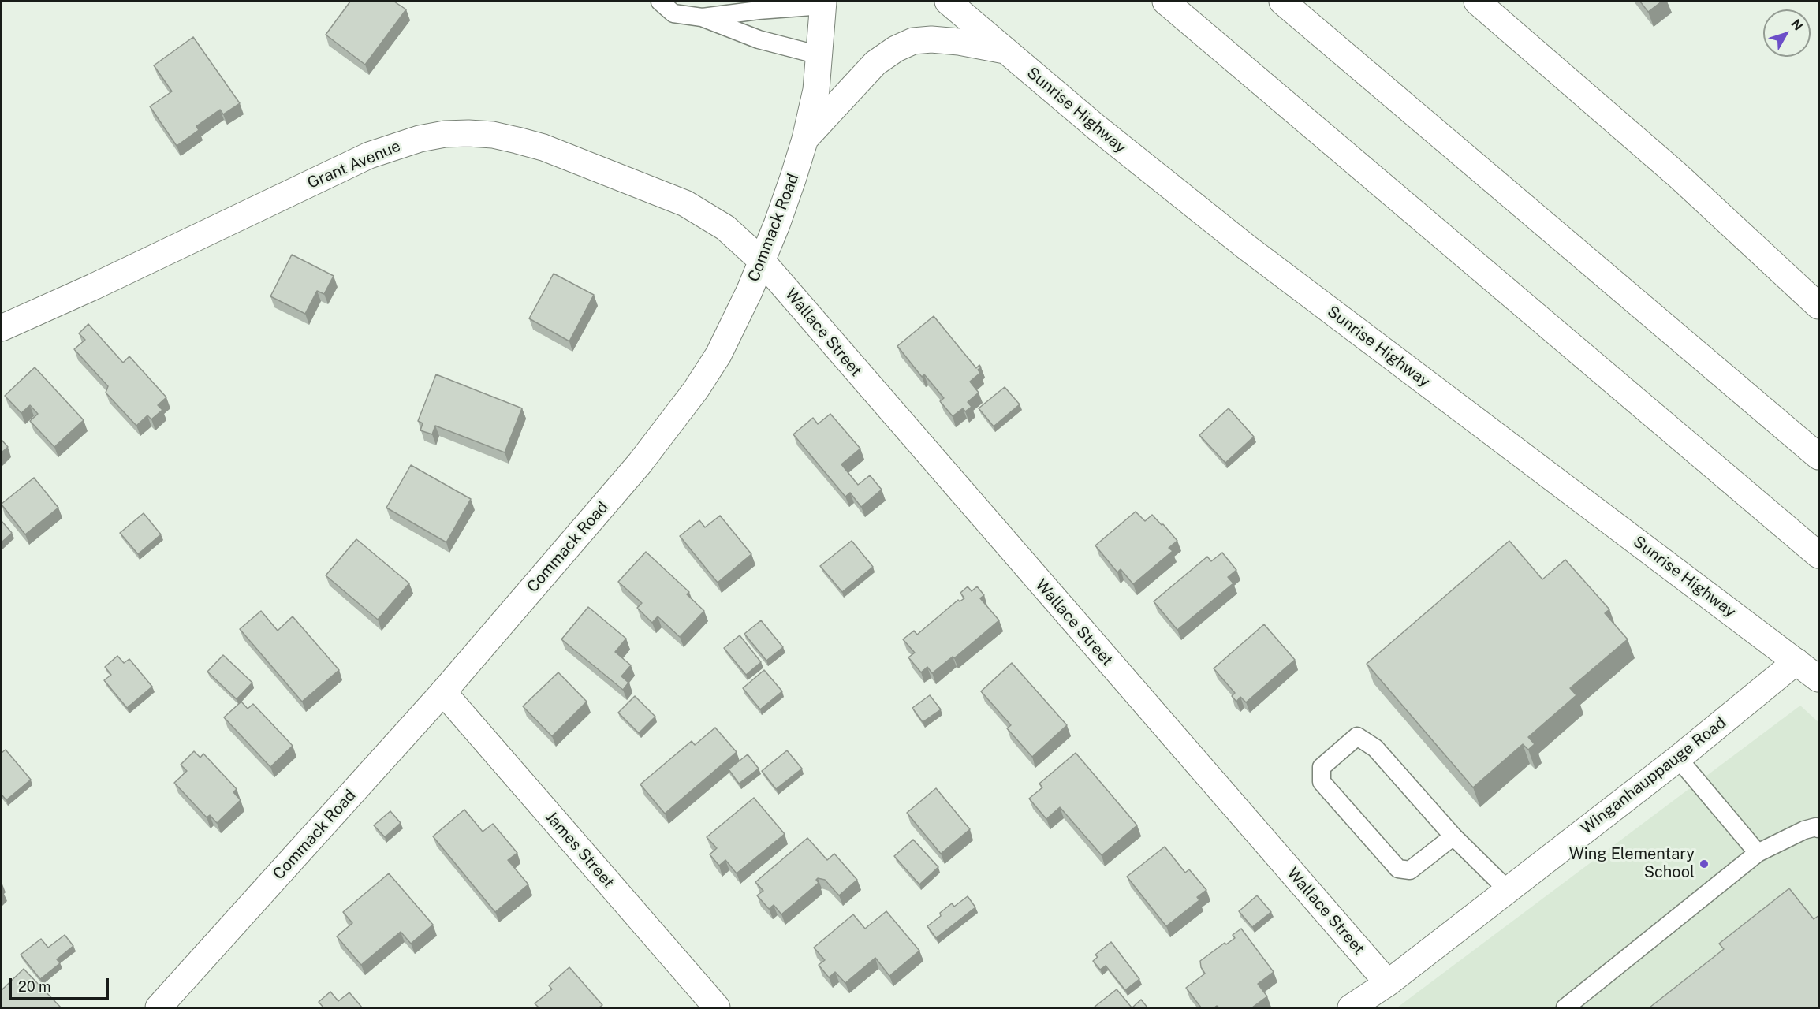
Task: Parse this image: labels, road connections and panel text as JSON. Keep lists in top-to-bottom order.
{
  "streets": {
    "main road": [
      "Sunrise Highway",
      "Grant Avenue",
      "Commack Road",
      "Wallace Street",
      "Winganhauppauge Road",
      "James Street"
    ]
  },
  "crossings": [
    ["Sunrise Highway", "Winganhauppauge Road"],
    ["Grant Avenue", "Commack Road"],
    ["Grant Avenue", "Wallace Street"],
    ["Commack Road", "Wallace Street"],
    ["Commack Road", "James Street"],
    ["Wallace Street", "Winganhauppauge Road"]
  ],
  "places": ["Wing Elementary School"],
  "scale_bar": "20 m",
  "north": "top right"
}
